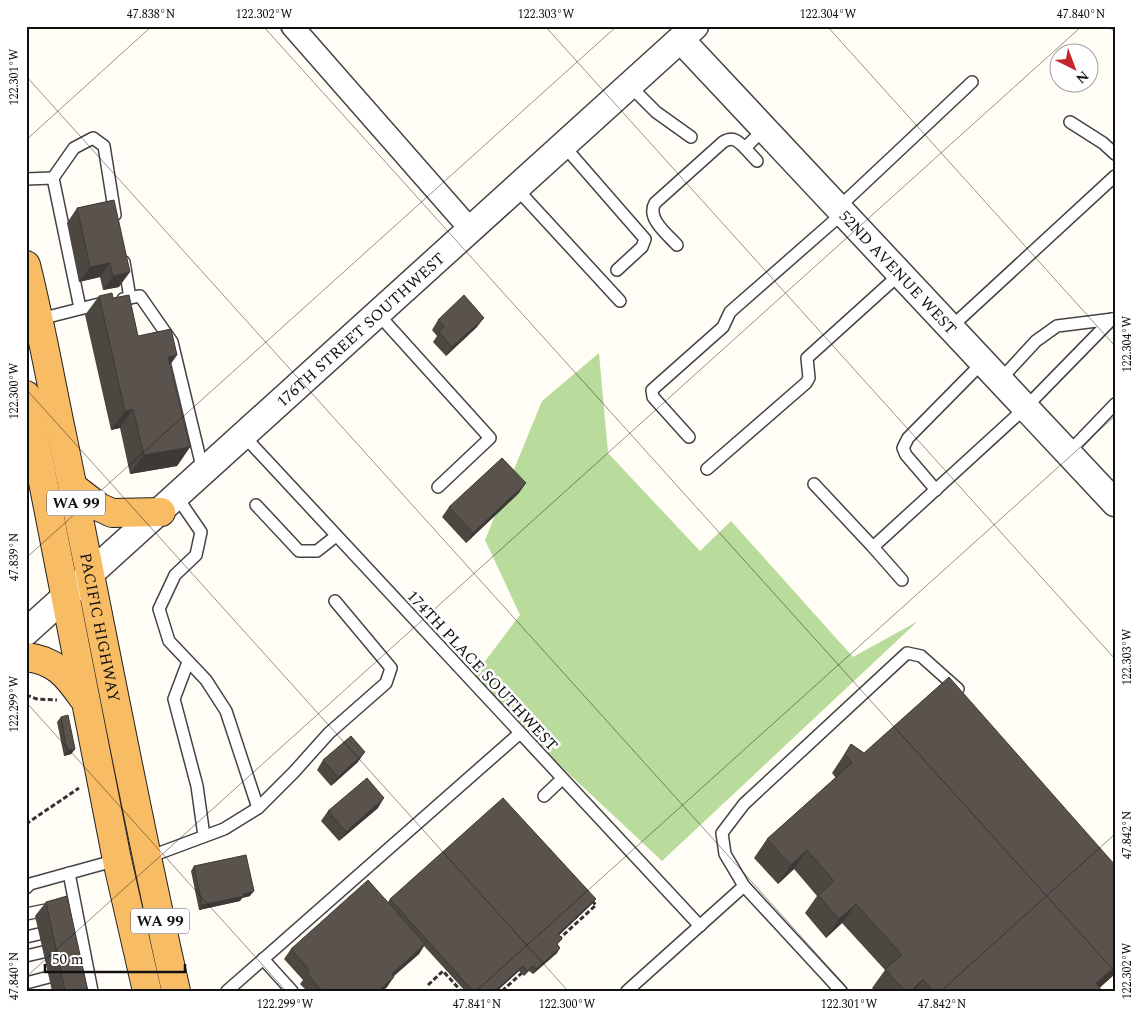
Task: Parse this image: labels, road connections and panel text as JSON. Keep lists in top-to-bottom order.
{
  "streets": {
    "highway": ["WA 99", "PACIFIC HIGHWAY"],
    "street": ["52ND AVENUE WEST", "176TH STREET SOUTHWEST"],
    "lane": ["174TH PLACE SOUTHWEST"]
  },
  "crossings": [
    ["52ND AVENUE WEST", "176TH STREET SOUTHWEST"],
    ["176TH STREET SOUTHWEST", "PACIFIC HIGHWAY"],
    ["176TH STREET SOUTHWEST", "174TH PLACE SOUTHWEST"]
  ],
  "scale_bar": "50 m",
  "north": "bottom right",
  "coordinates": [
    "47.838°N",
    "122.302°W",
    "122.303°W",
    "122.304°W",
    "47.840°N",
    "122.301°W",
    "122.300°W",
    "47.839°N",
    "122.299°W",
    "47.842°N",
    "47.841°N"
  ]
}
